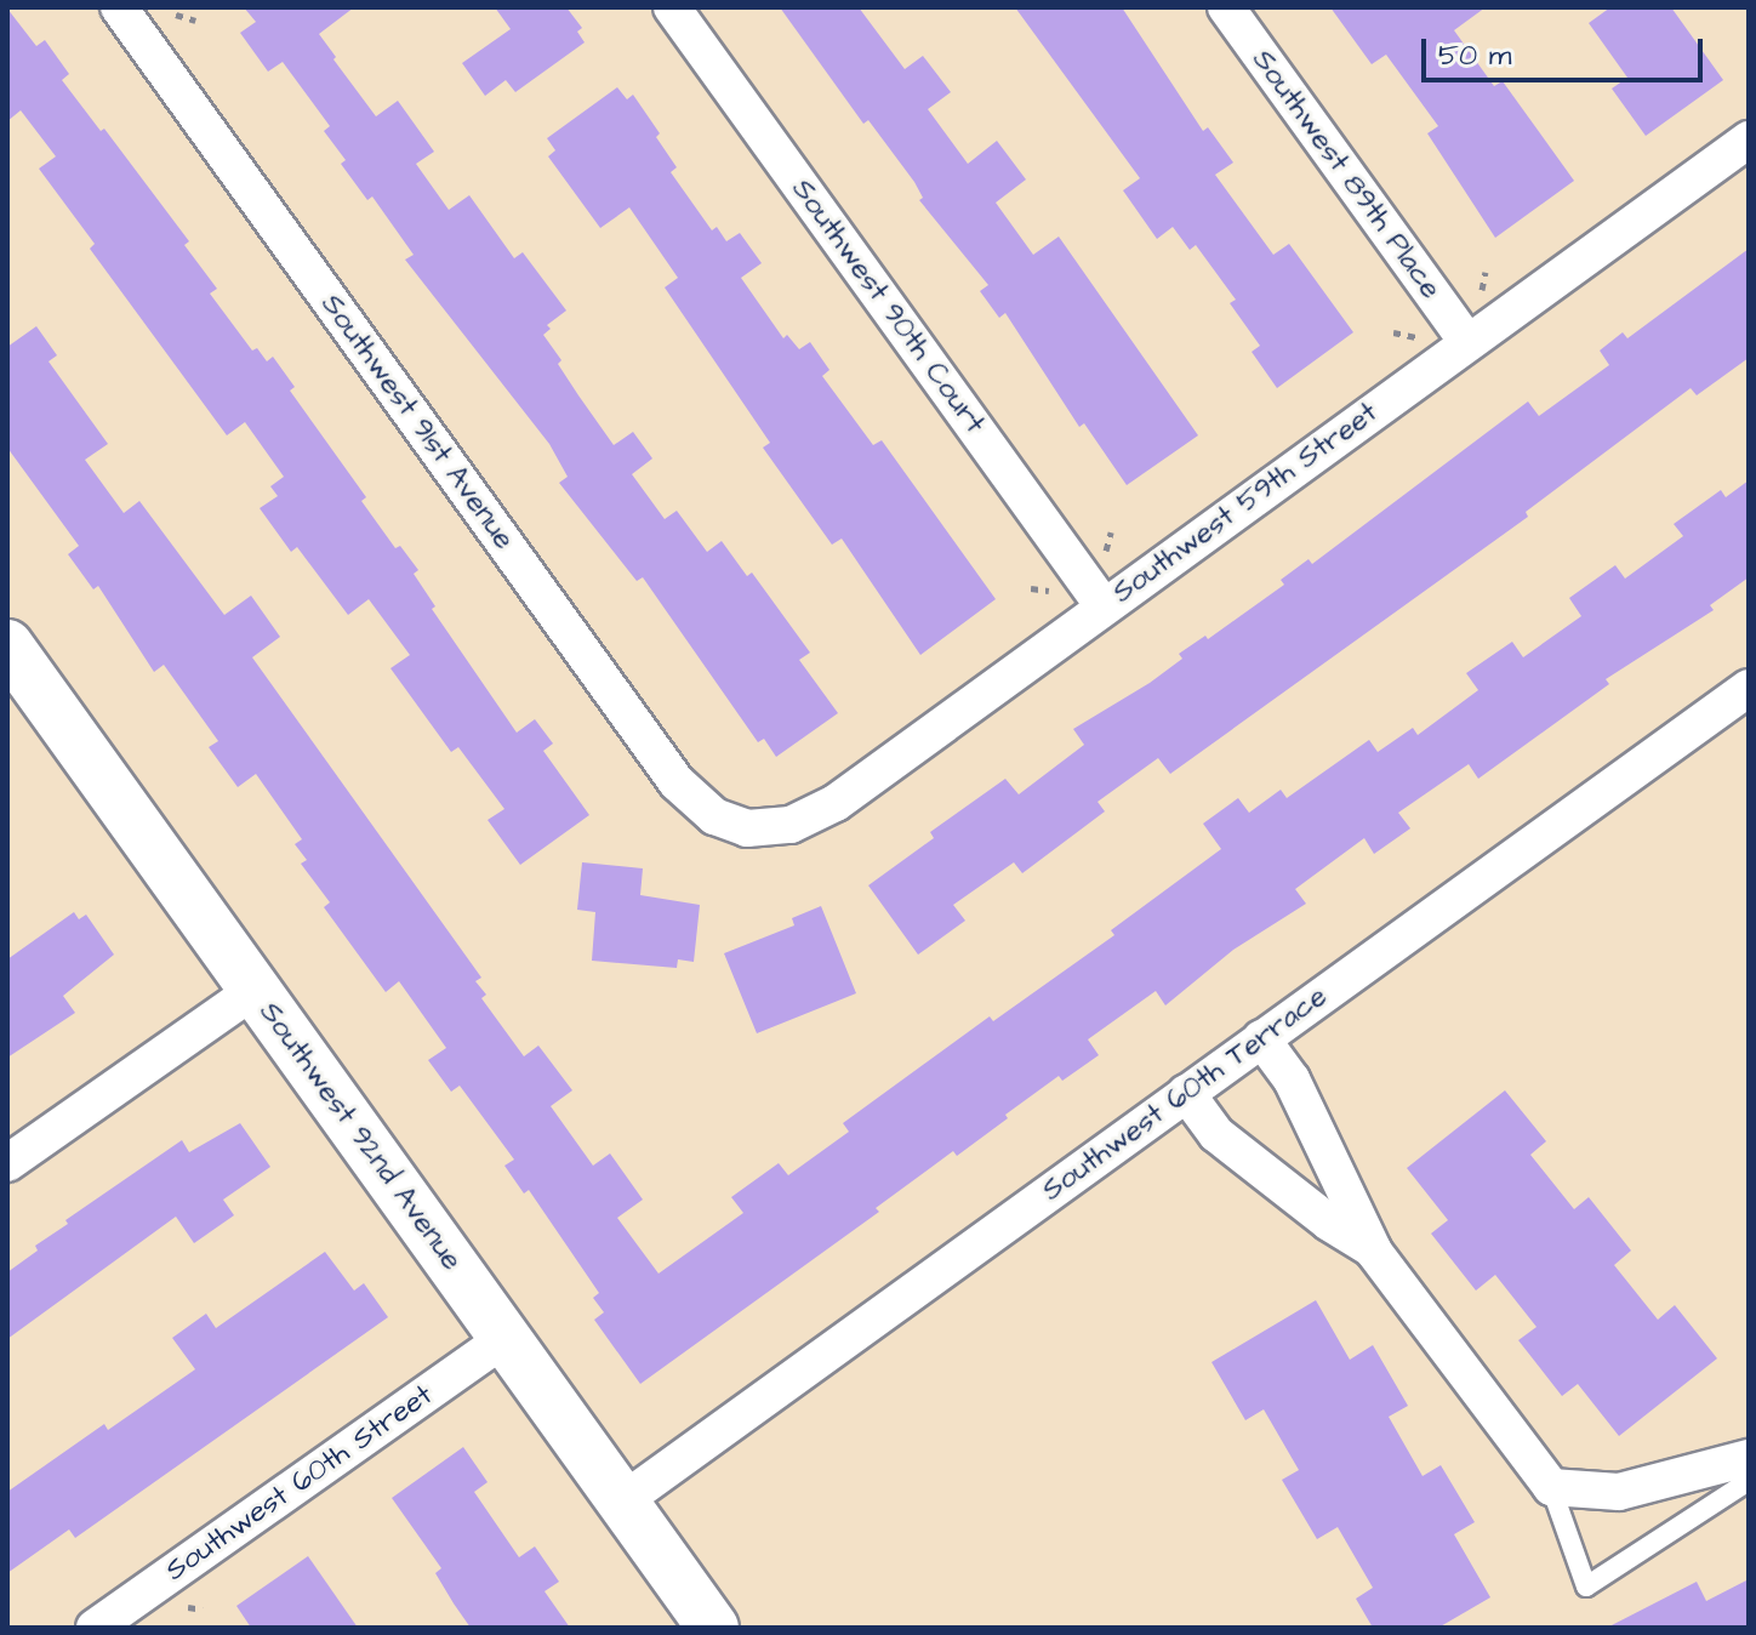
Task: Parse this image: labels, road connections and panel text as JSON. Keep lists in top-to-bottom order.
{
  "streets": {
    "street": [
      "Southwest 89th Place",
      "Southwest 90th Court",
      "Southwest 91st Avenue",
      "Southwest 59th Street",
      "Southwest 60th Terrace",
      "Southwest 92nd Avenue",
      "Southwest 60th Street"
    ]
  },
  "crossings": [
    ["Southwest 89th Place", "Southwest 59th Street"],
    ["Southwest 90th Court", "Southwest 59th Street"],
    ["Southwest 91st Avenue", "Southwest 59th Street"],
    ["Southwest 60th Terrace", "Southwest 92nd Avenue"],
    ["Southwest 92nd Avenue", "Southwest 60th Street"]
  ],
  "scale_bar": "50 m"
}
